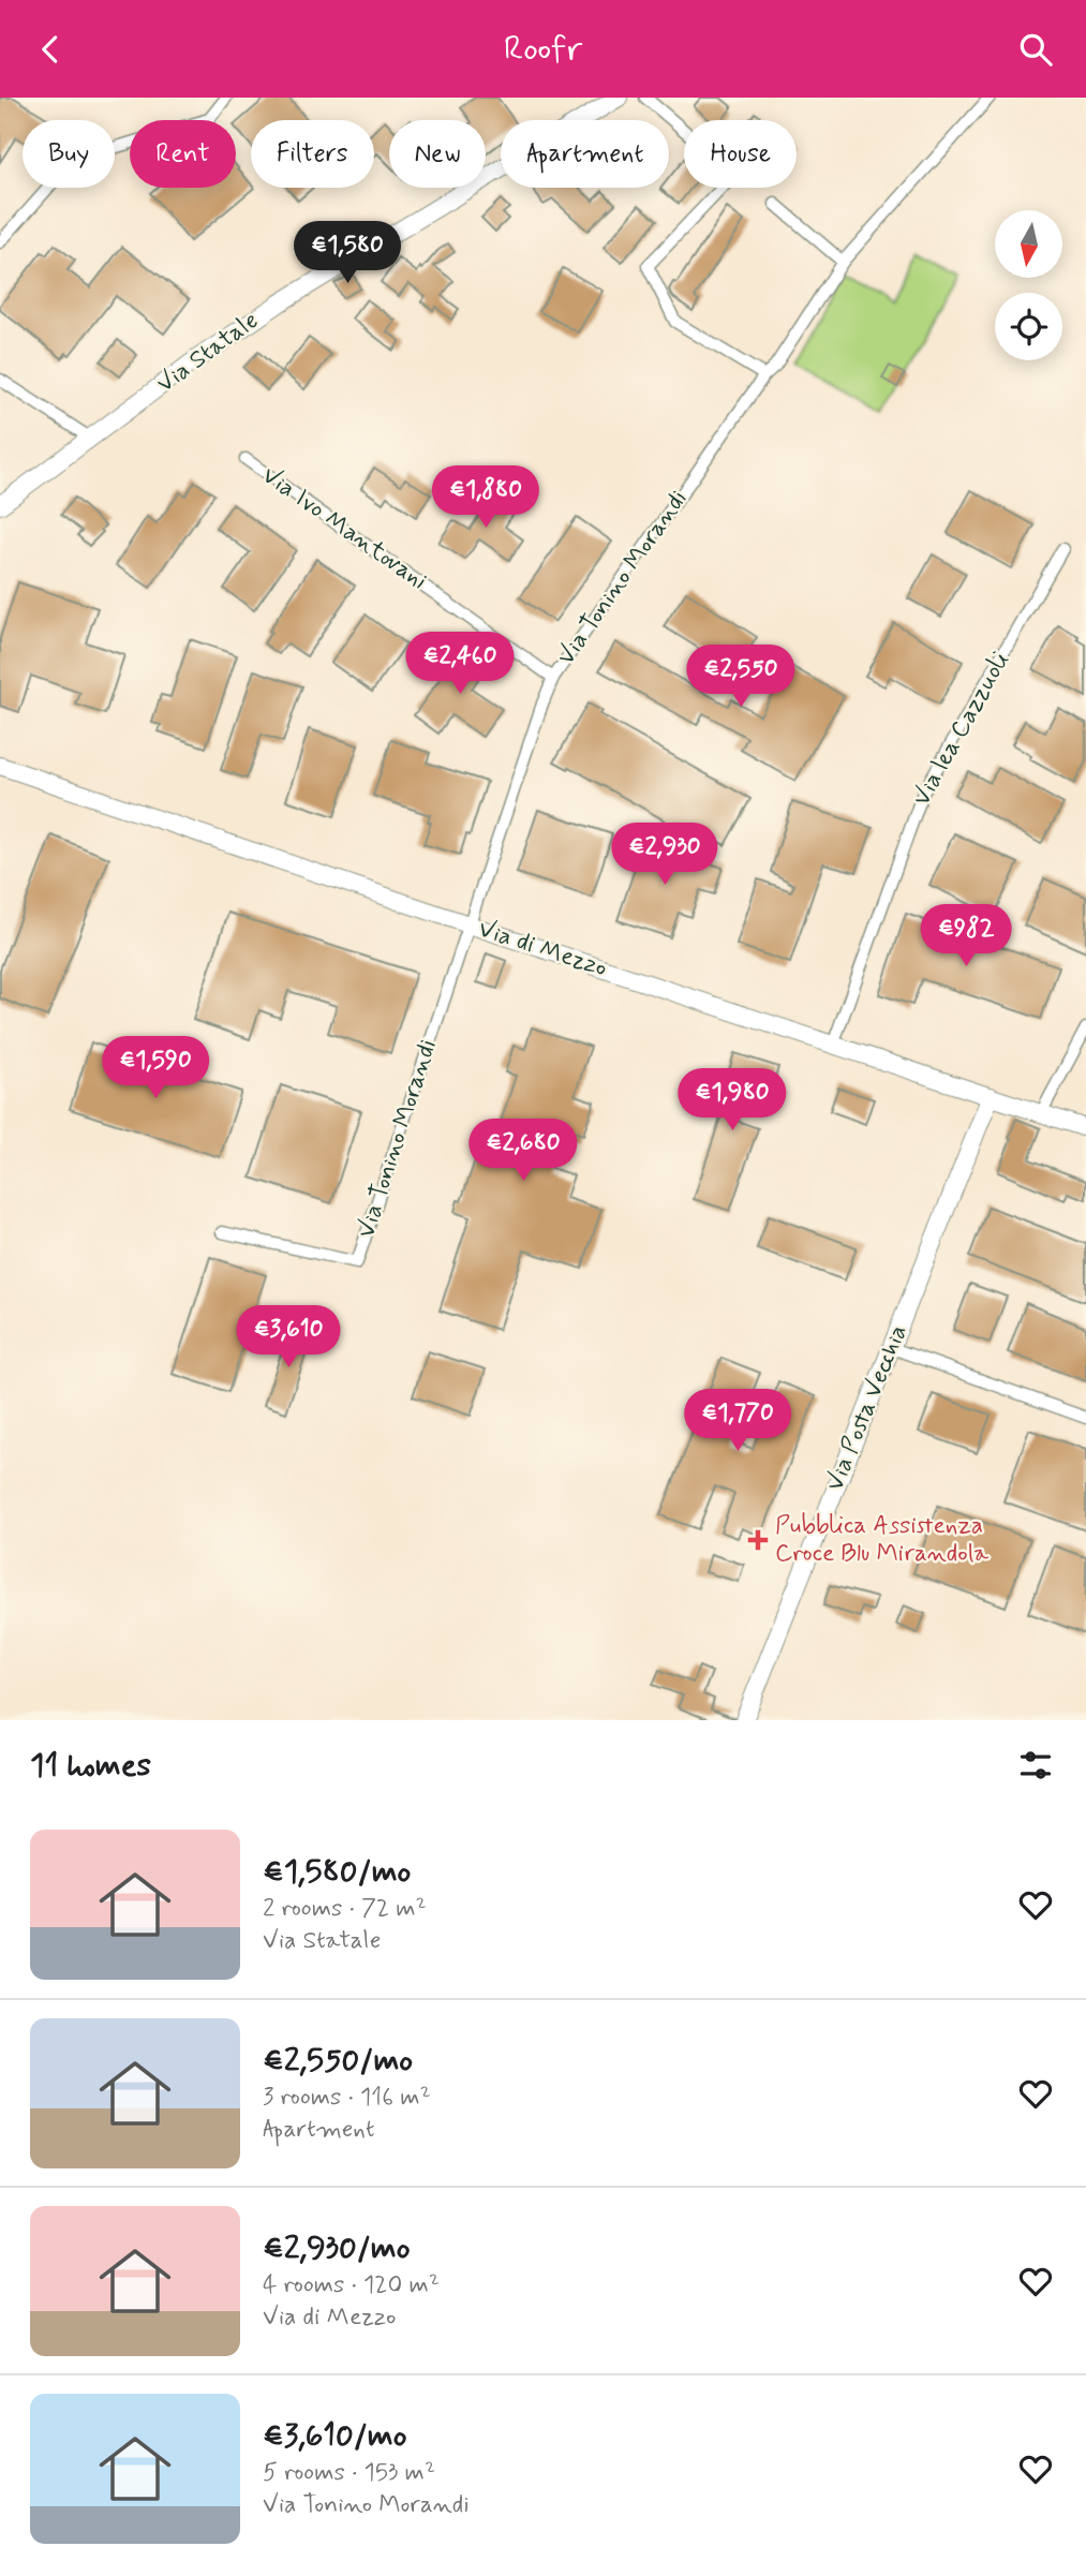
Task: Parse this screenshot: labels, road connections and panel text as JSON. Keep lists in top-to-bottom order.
{
  "streets": {
    "street": [
      "Via Statale",
      "Via Ivo Mantovani",
      "Via Tonino Morandi",
      "Via lea Cazzuoli",
      "Via di Mezzo",
      "Via Posta Vecchia"
    ]
  },
  "crossings": [
    ["Via Ivo Mantovani", "Via Tonino Morandi"],
    ["Via Tonino Morandi", "Via di Mezzo"],
    ["Via lea Cazzuoli", "Via di Mezzo"],
    ["Via di Mezzo", "Via Posta Vecchia"]
  ],
  "places": {
    "health": ["Pubblica Assistenza Croce Blu Mirandola"]
  },
  "north": "bottom",
  "page": {
    "header": "Roofr",
    "chip": [
      "Buy",
      "Rent",
      "Filters",
      "New",
      "Apartment",
      "House"
    ],
    "price": [
      "€1,580",
      "€1,880",
      "€2,460",
      "€2,550",
      "€2,930",
      "€982",
      "€1,590",
      "€1,980",
      "€2,680",
      "€3,610",
      "€1,770"
    ],
    "heading": "11 homes",
    "list": [
      {
        "name": "€1,580/mo",
        "note": "2 rooms · 72 m² · Via Statale"
      },
      {
        "name": "€2,550/mo",
        "note": "3 rooms · 116 m² · Apartment"
      },
      {
        "name": "€2,930/mo",
        "note": "4 rooms · 120 m² · Via di Mezzo"
      },
      {
        "name": "€3,610/mo",
        "note": "5 rooms · 153 m² · Via Tonino Morandi"
      }
    ]
  }
}
